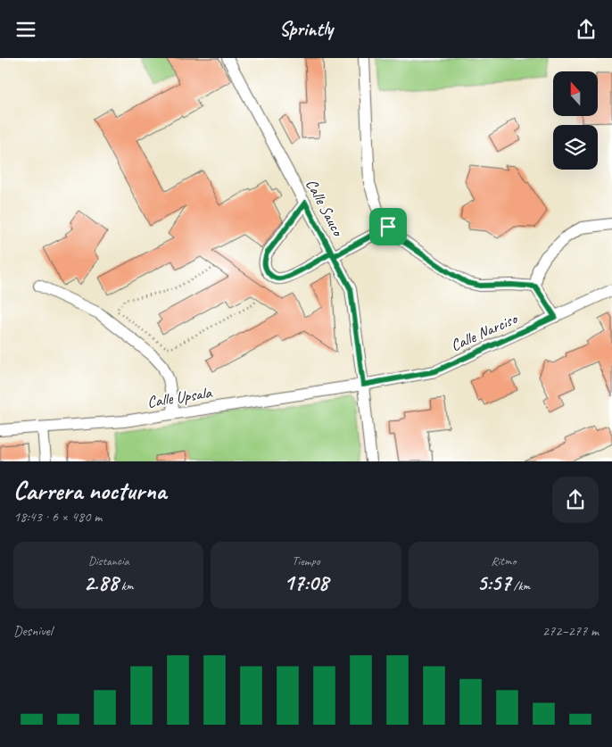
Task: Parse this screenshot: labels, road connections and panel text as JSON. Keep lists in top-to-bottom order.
{
  "streets": {
    "street": ["Calle Sauco", "Calle Narciso", "Calle Upsala"]
  },
  "crossings": [
    ["Calle Sauco", "Calle Narciso"],
    ["Calle Sauco", "Calle Upsala"],
    ["Calle Narciso", "Calle Upsala"]
  ],
  "north": "top",
  "page": {
    "header": "Sprintly",
    "heading": ["Carrera nocturna", "18:43 · 6 × 480 m"],
    "stats": [
      ["Distancia", "2.88 km"],
      ["Tiempo", "17:08"],
      ["Ritmo", "5:57 /km"]
    ],
    "chart": ["Desnivel", "272–277 m"]
  }
}
